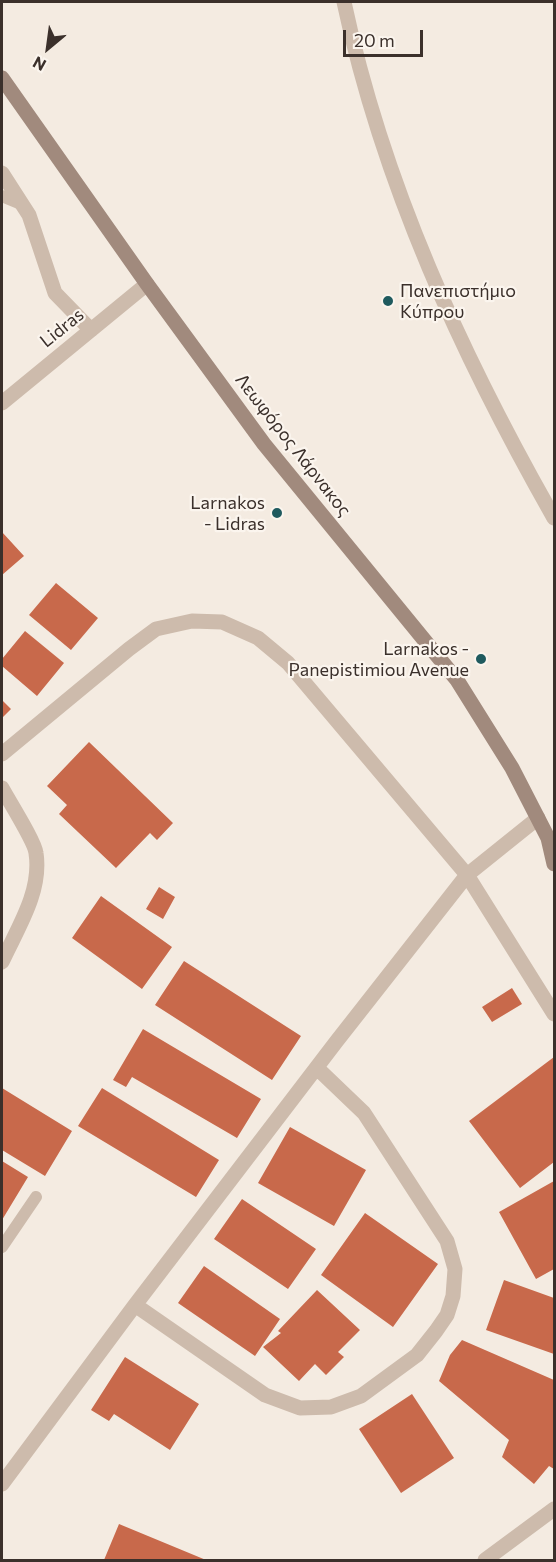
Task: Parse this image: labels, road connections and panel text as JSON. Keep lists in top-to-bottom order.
{
  "streets": {
    "main road": ["Λεωφόρος Λάρνακος"],
    "street": ["Lidras"]
  },
  "crossings": [
    ["Lidras", "Λεωφόρος Λάρνακος"]
  ],
  "places": ["Πανεπιστήμιο Κύπρου", "Larnakos - Lidras", "Larnakos - Panepistimiou Avenue"],
  "scale_bar": "20 m",
  "north": "bottom left"
}
